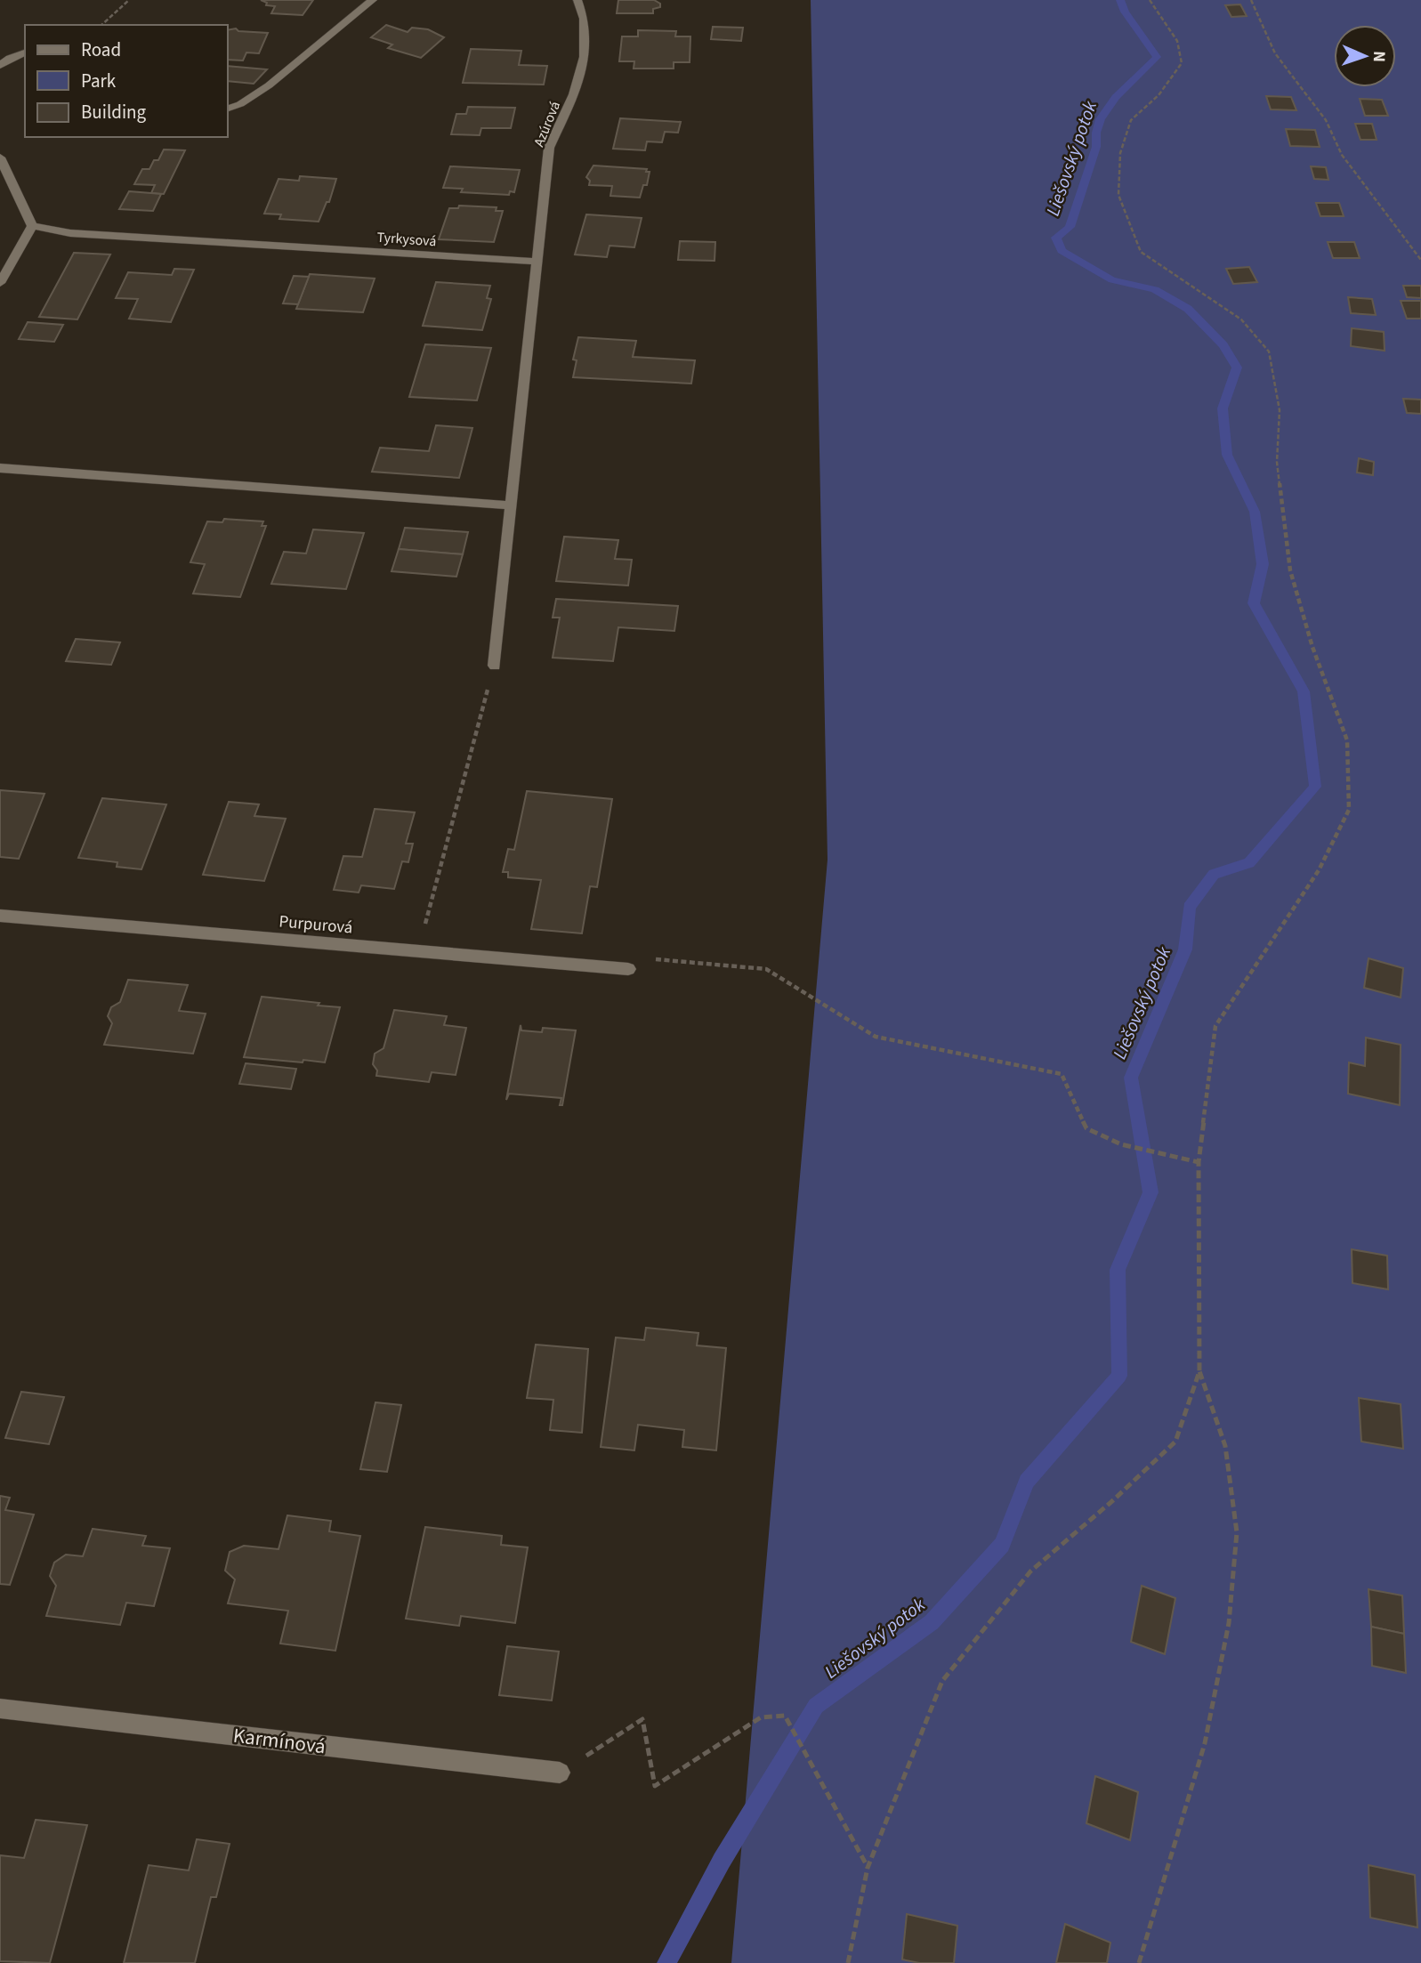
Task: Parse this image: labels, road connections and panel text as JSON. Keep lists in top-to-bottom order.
{
  "streets": {
    "street": [
      "Azúrová",
      "Tyrkysová",
      "Purpurová",
      "Karmínová"
    ]
  },
  "crossings": [
    ["Azúrová", "Tyrkysová"]
  ],
  "water": ["Liešovský potok"],
  "legend": ["Road", "Park", "Building"],
  "north": "right"
}
